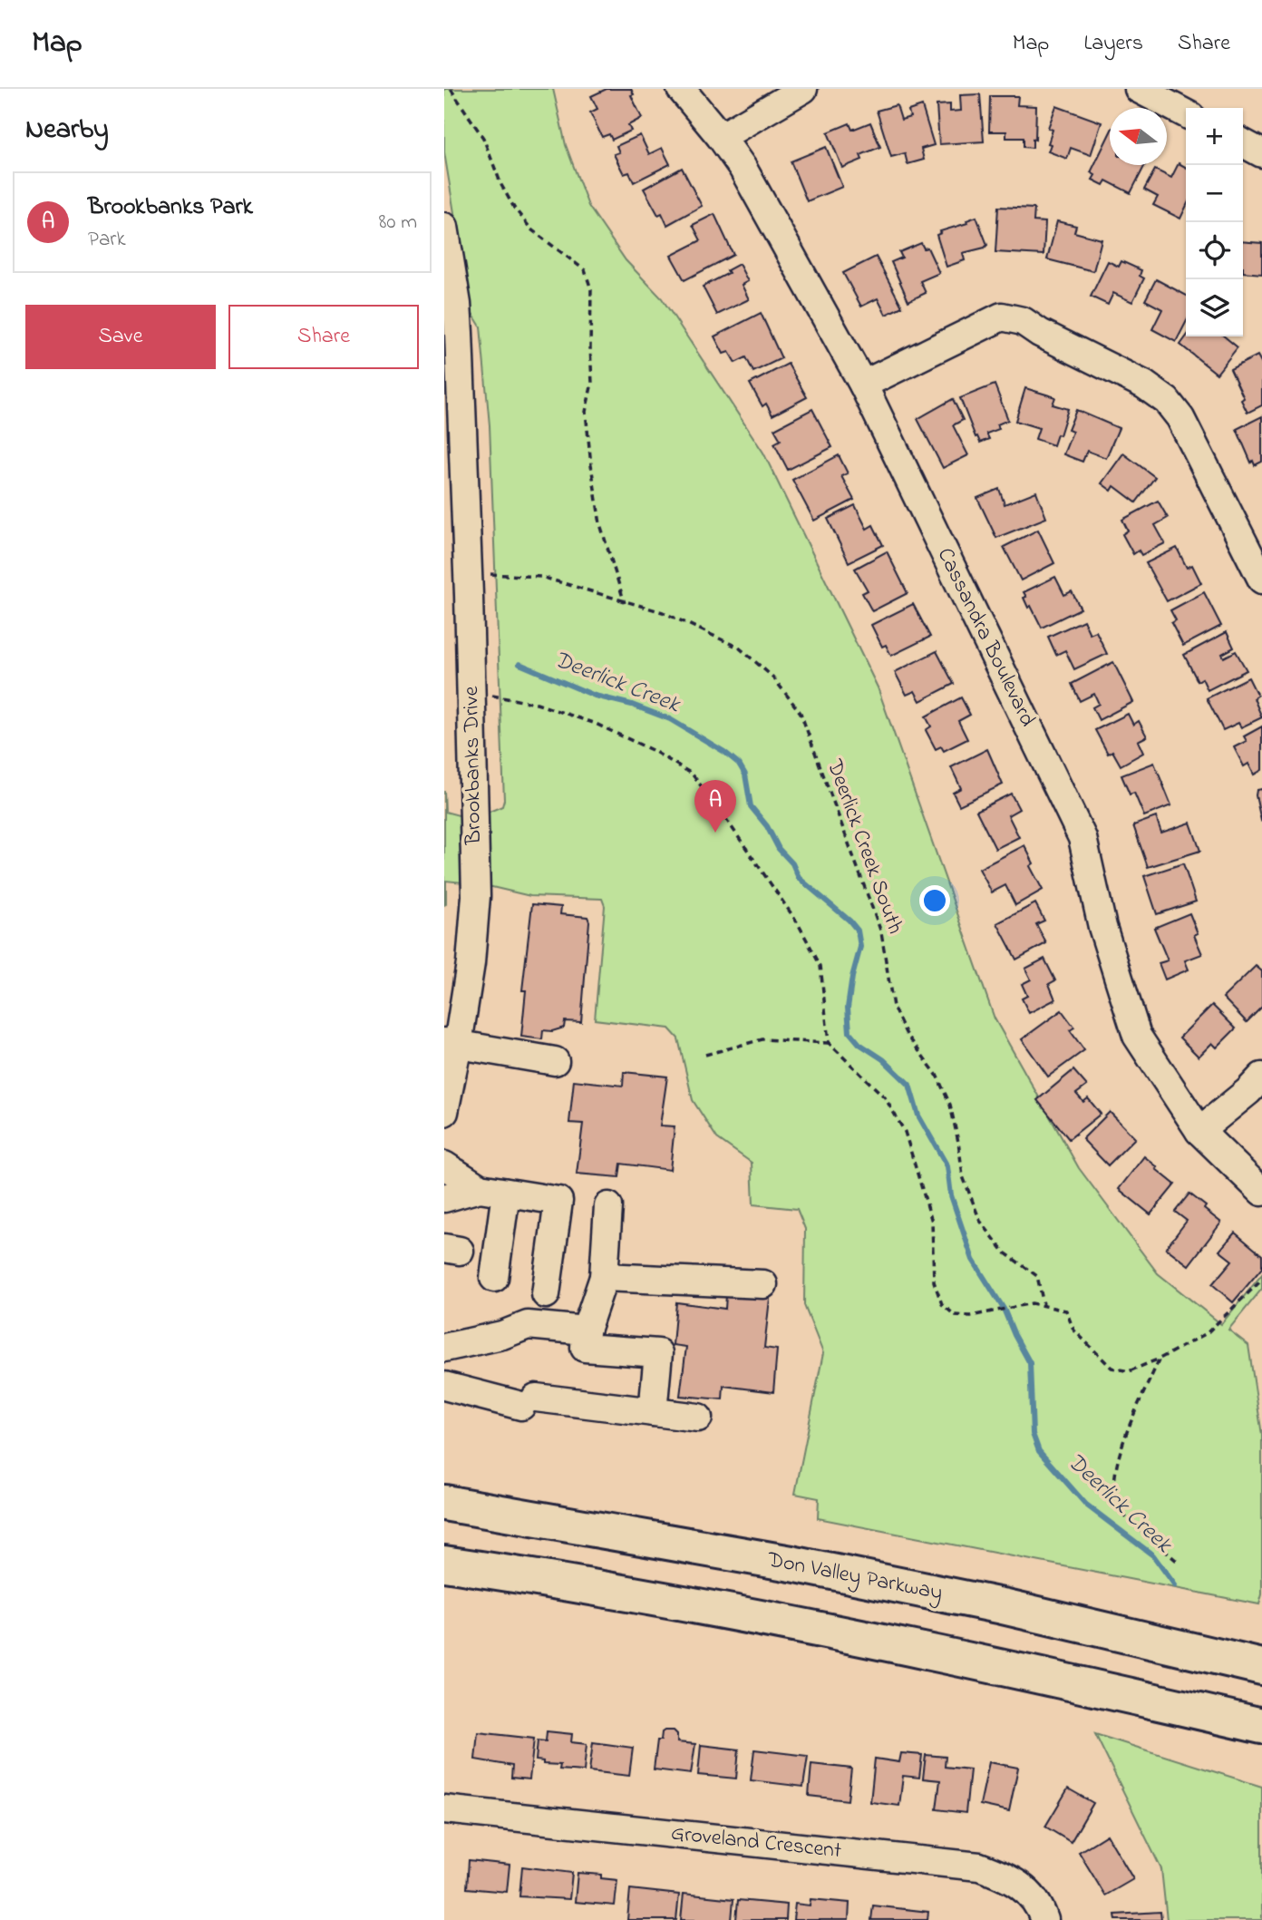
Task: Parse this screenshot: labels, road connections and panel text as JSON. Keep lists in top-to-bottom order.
{
  "streets": {
    "highway": ["Don Valley Parkway"],
    "street": ["Cassandra Boulevard", "Brookbanks Drive", "Groveland Crescent"],
    "path": ["Deerlick Creek South"]
  },
  "water": ["Deerlick Creek"],
  "north": "left",
  "page": {
    "header": "Map",
    "nav": ["Map", "Layers", "Share"],
    "heading": "Nearby",
    "map_buttons": ["+", "−"],
    "list": [
      {
        "mark": "A",
        "name": "Brookbanks Park",
        "note": "Park",
        "value": "80 m"
      }
    ],
    "buttons": ["Save", "Share"],
    "pins": "A"
  }
}
